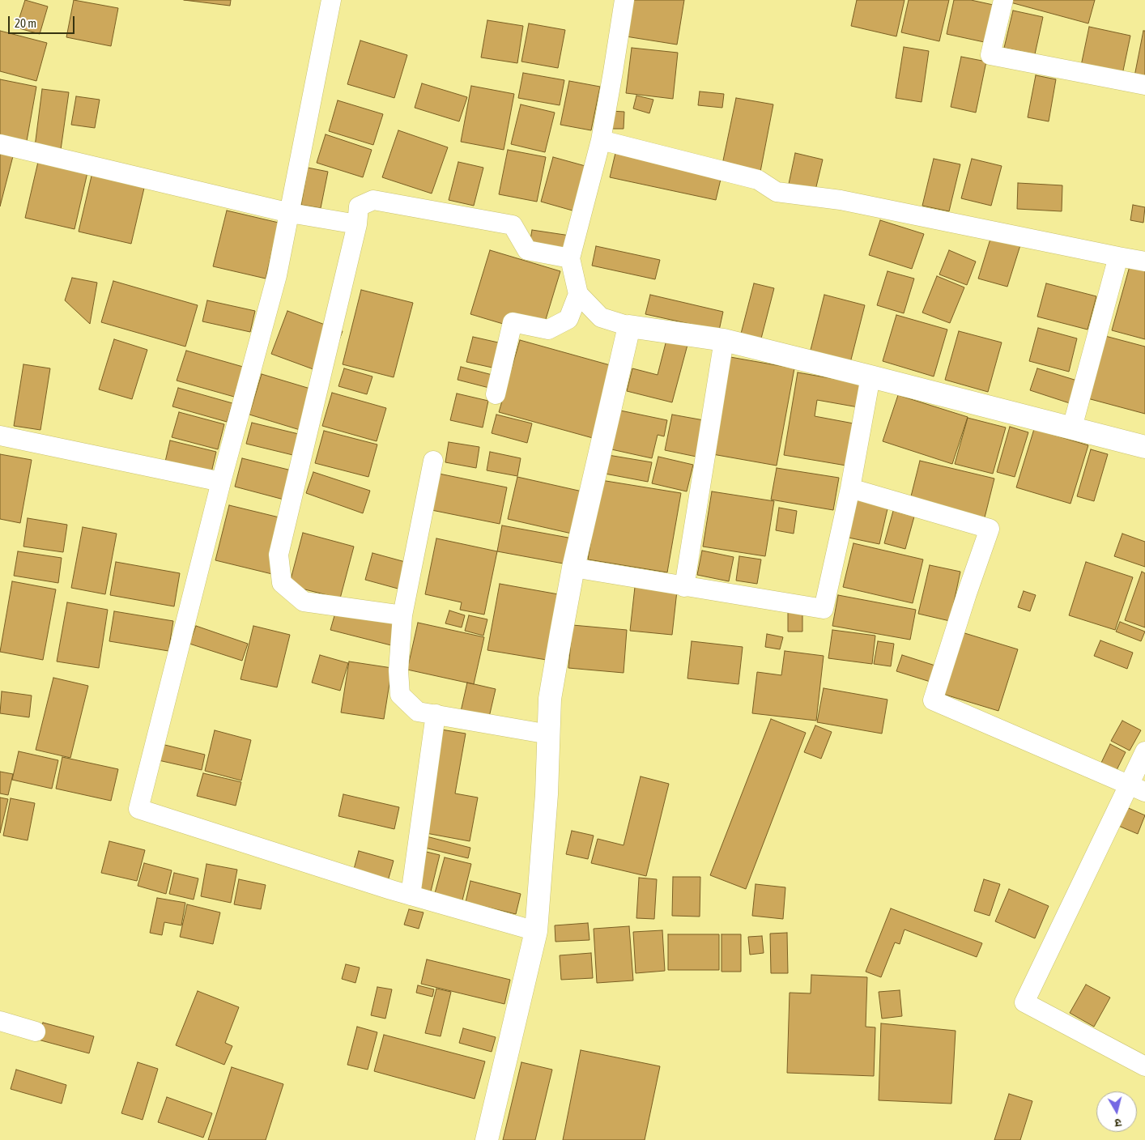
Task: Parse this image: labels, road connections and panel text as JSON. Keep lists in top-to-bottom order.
{
  "scale_bar": "20 m",
  "north": "bottom"
}
